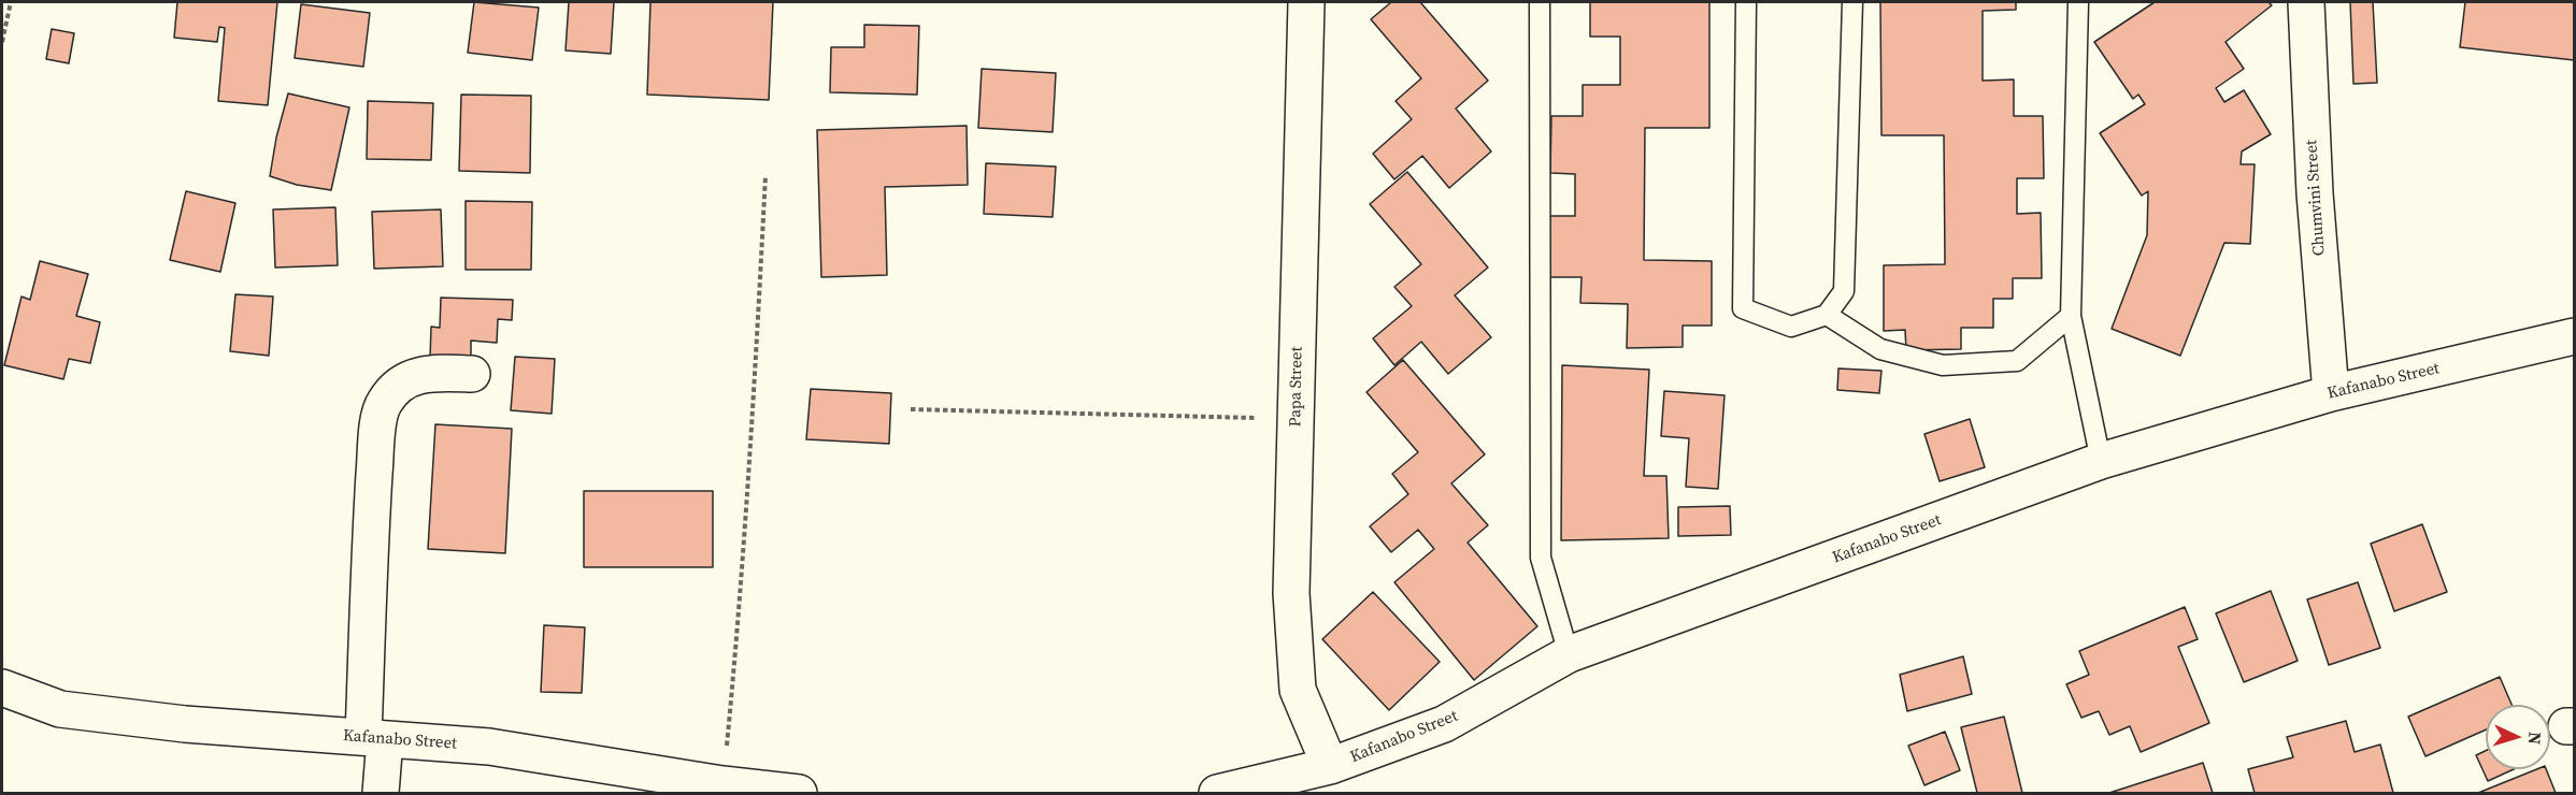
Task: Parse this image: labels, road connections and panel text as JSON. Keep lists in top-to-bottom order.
{
  "streets": {
    "street": ["Chumvini Street", "Kafanabo Street", "Papa Street"]
  },
  "crossings": [
    ["Chumvini Street", "Kafanabo Street"],
    ["Kafanabo Street", "Papa Street"]
  ],
  "north": "right"
}
